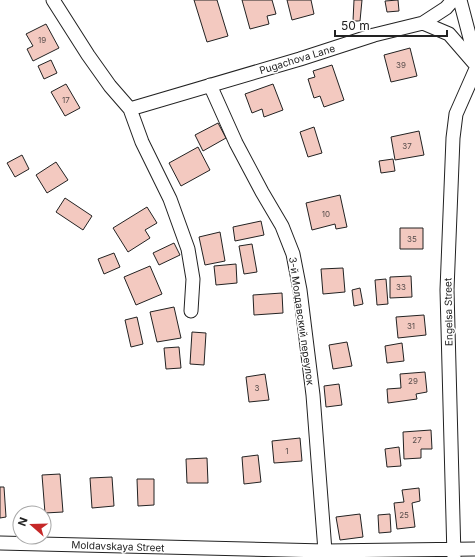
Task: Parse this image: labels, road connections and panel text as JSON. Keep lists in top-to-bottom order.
{
  "streets": {
    "street": [
      "Pugachova Lane",
      "Engelsa Street",
      "3-й Молдавский переулок",
      "Moldavskaya Street"
    ]
  },
  "crossings": [
    ["Pugachova Lane", "3-й Молдавский переулок"],
    ["Engelsa Street", "Moldavskaya Street"],
    ["3-й Молдавский переулок", "Moldavskaya Street"]
  ],
  "house_numbers": [
    "19",
    "39",
    "17",
    "37",
    "10",
    "35",
    "33",
    "31",
    "29",
    "3",
    "27",
    "1",
    "25"
  ],
  "scale_bar": "50 m",
  "north": "left"
}
